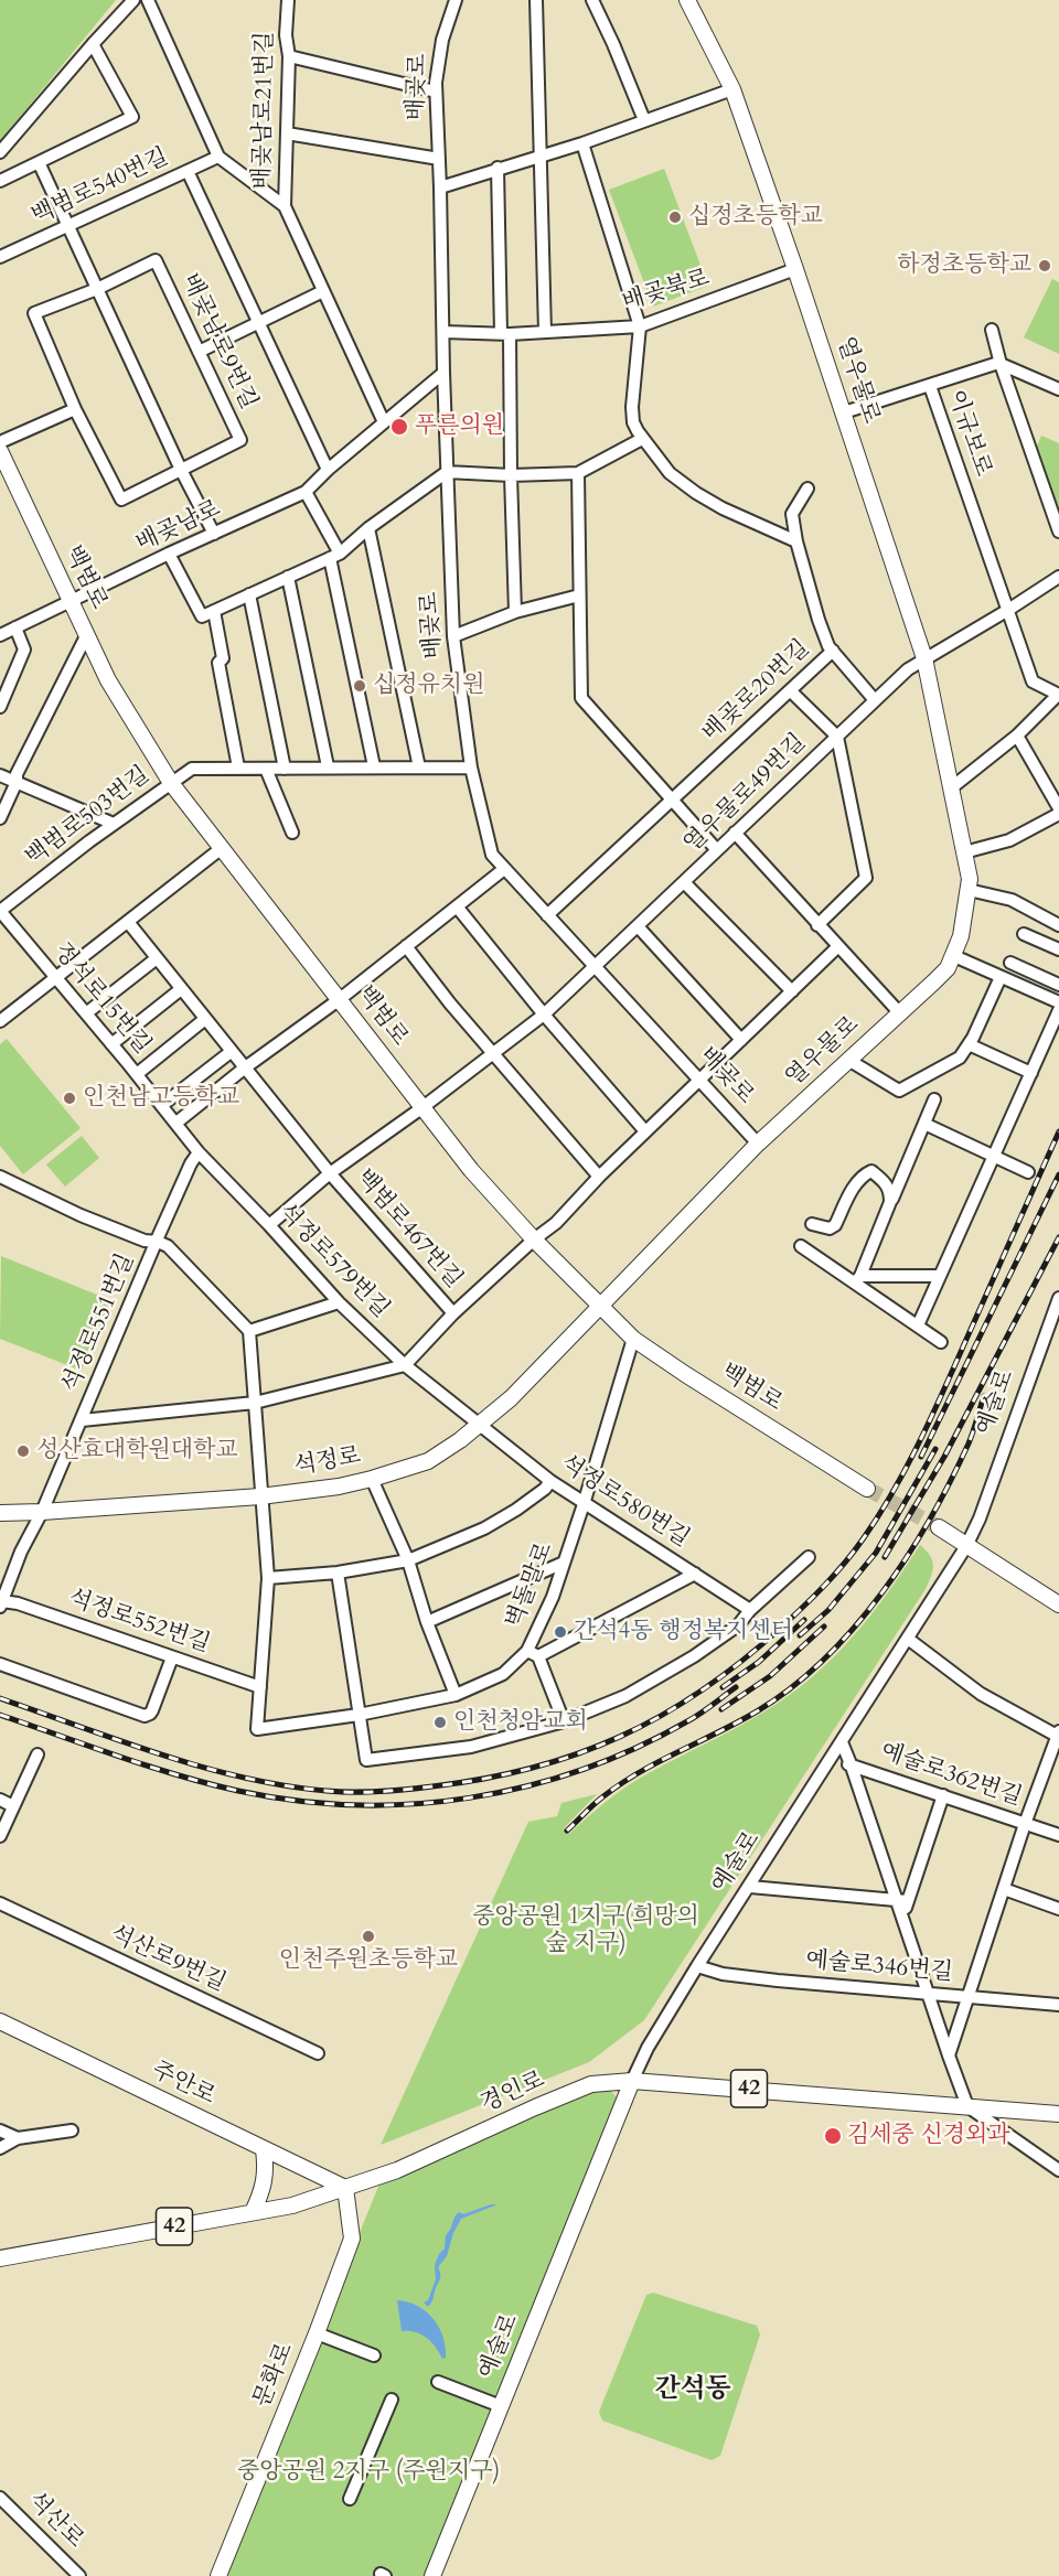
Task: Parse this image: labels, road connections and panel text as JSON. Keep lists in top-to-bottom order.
{
  "streets": {
    "main road": [
      "열우물로",
      "백범로",
      "예술로",
      "석정로",
      "주안로",
      "42",
      "경인로",
      "문화로"
    ],
    "street": [
      "배곶로",
      "배곶남로21번길",
      "백범로540번길",
      "배곶북로",
      "배곶남로9번길",
      "이규보로",
      "배곶남로",
      "배곶로20번길",
      "열우물로49번길",
      "백범로503번길",
      "정석로15번길",
      "백범로467번길",
      "석정로579번길",
      "석정로551번길",
      "석정로580번길",
      "벽돌말로",
      "석정로552번길",
      "예술로362번길",
      "석산로9번길",
      "예술로346번길",
      "석산로"
    ]
  },
  "crossings": [
    ["배곶로", "배곶북로"],
    ["배곶로", "열우물로"],
    ["배곶로", "배곶남로"],
    ["배곶로", "배곶로20번길"],
    ["배곶로", "열우물로49번길"],
    ["배곶로", "백범로503번길"],
    ["배곶로", "백범로467번길"],
    ["배곶남로21번길", "배곶남로"],
    ["배곶북로", "열우물로"],
    ["열우물로", "이규보로"],
    ["열우물로", "백범로"],
    ["열우물로", "열우물로49번길"],
    ["열우물로", "석정로"],
    ["이규보로", "열우물로49번길"],
    ["배곶남로", "백범로"],
    ["백범로", "열우물로49번길"],
    ["백범로", "백범로503번길"],
    ["백범로", "백범로467번길"],
    ["백범로", "석정로"],
    ["백범로", "벽돌말로"],
    ["열우물로49번길", "백범로467번길"],
    ["열우물로49번길", "석정로579번길"],
    ["백범로503번길", "정석로15번길"],
    ["정석로15번길", "석정로579번길"],
    ["백범로467번길", "석정로579번길"],
    ["석정로579번길", "석정로551번길"],
    ["석정로579번길", "석정로"],
    ["석정로579번길", "석정로580번길"],
    ["석정로551번길", "석정로"],
    ["석정로551번길", "석정로552번길"],
    ["예술로", "예술로362번길"],
    ["예술로", "예술로346번길"],
    ["예술로", "경인로"],
    ["석정로", "석정로580번길"],
    ["석정로", "석정로552번길"],
    ["석정로580번길", "벽돌말로"],
    ["벽돌말로", "석정로552번길"],
    ["주안로", "경인로"],
    ["주안로", "문화로"],
    ["경인로", "문화로"]
  ],
  "districts": ["간석동"],
  "parks": ["중앙공원 1지구(희망의 숲 지구)", "중앙공원 2지구 (주원지구)"],
  "places": [
    "십정초등학교",
    "하정초등학교",
    "푸른의원",
    "십정유치원",
    "인천남고등학교",
    "성산효대학원대학교",
    "간석4동 행정복지센터",
    "인천청암교회",
    "인천주원초등학교",
    "김세중 신경외과"
  ]
}
